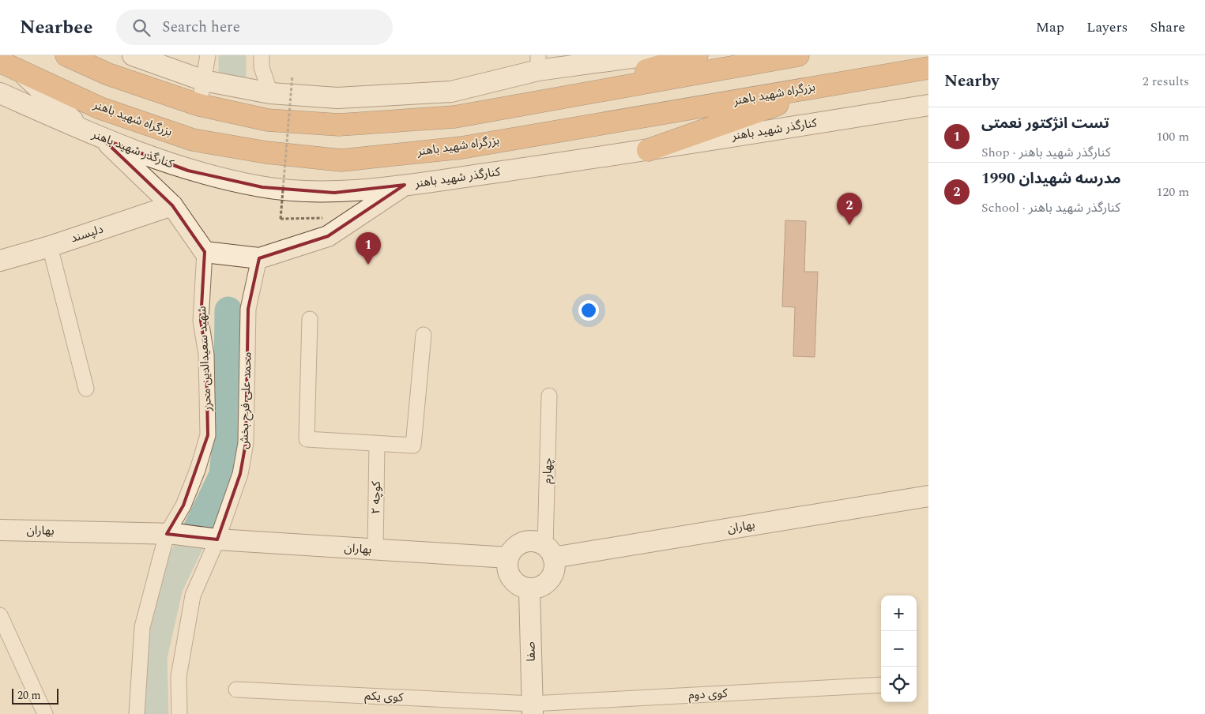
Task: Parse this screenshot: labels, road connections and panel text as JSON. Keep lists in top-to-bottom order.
{
  "streets": {
    "highway": ["بزرگراه شهید باهنر"],
    "street": [
      "کنارگذر شهید باهنر",
      "دلپسند",
      "شهید سعیدالدین محرر",
      "محمد علی فرح بخش",
      "چهارم",
      "کوچه ۲",
      "بهاران",
      "صفا",
      "کوی دوم",
      "کوی یکم"
    ]
  },
  "crossings": [
    ["شهید سعیدالدین محرر", "بهاران"],
    ["محمد علی فرح بخش", "بهاران"],
    ["چهارم", "بهاران"],
    ["چهارم", "صفا"],
    ["کوچه ۲", "بهاران"],
    ["بهاران", "صفا"],
    ["صفا", "کوی دوم"],
    ["صفا", "کوی یکم"],
    ["کوی دوم", "کوی یکم"]
  ],
  "scale_bar": "20 m",
  "page": {
    "header": "Nearbee",
    "search": "Search here",
    "nav": ["Map", "Layers", "Share"],
    "heading": ["Nearby", "2 results"],
    "list": [
      {
        "mark": "1",
        "name": "تست انژکتور نعمتی",
        "note": "Shop · کنارگذر شهید باهنر",
        "value": "100 m"
      },
      {
        "mark": "2",
        "name": "مدرسه شهیدان 1990",
        "note": "School · کنارگذر شهید باهنر",
        "value": "120 m"
      }
    ],
    "pins": ["2", "1"],
    "map_buttons": ["+", "−"],
    "scale": "20 m"
  }
}
